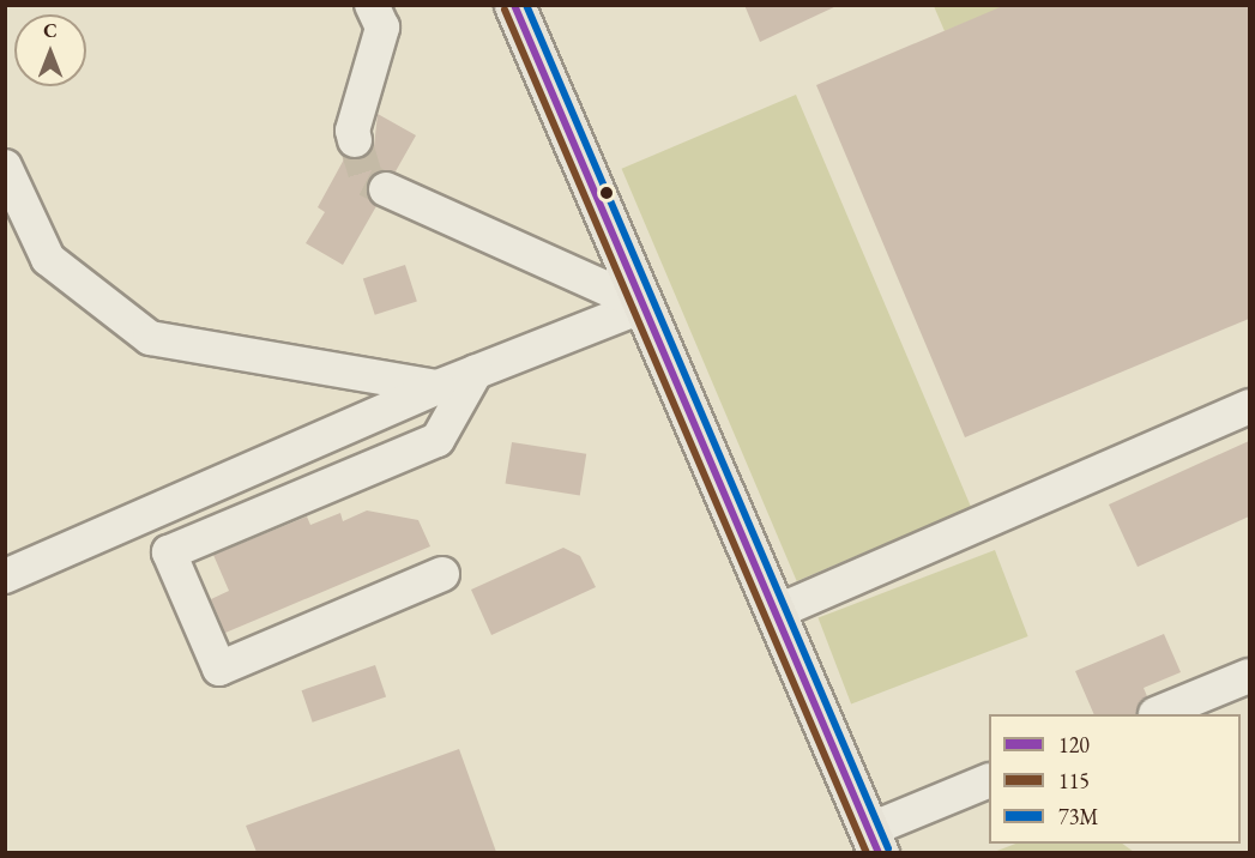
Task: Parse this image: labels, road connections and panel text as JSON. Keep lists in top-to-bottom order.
{
  "lines": ["transit line 120", "transit line 73М", "transit line 115"],
  "legend": ["120", "115", "73М"],
  "north": "top"
}
